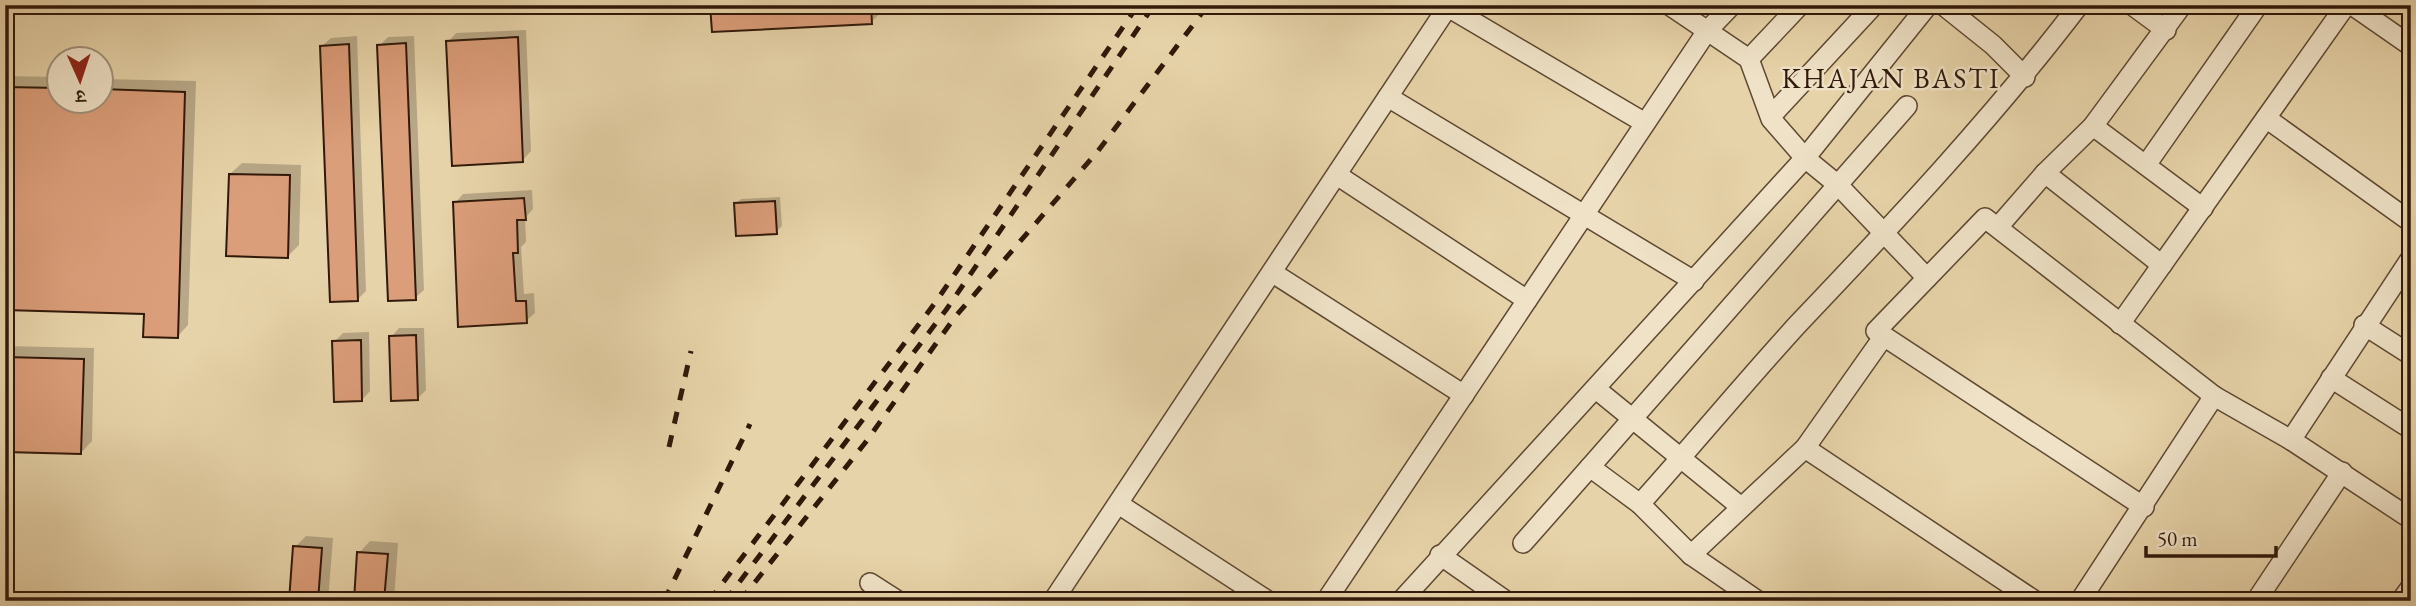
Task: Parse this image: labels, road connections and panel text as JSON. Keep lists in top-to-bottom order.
{
  "districts": ["KHAJAN BASTI"],
  "scale_bar": "50 m",
  "north": "bottom"
}
